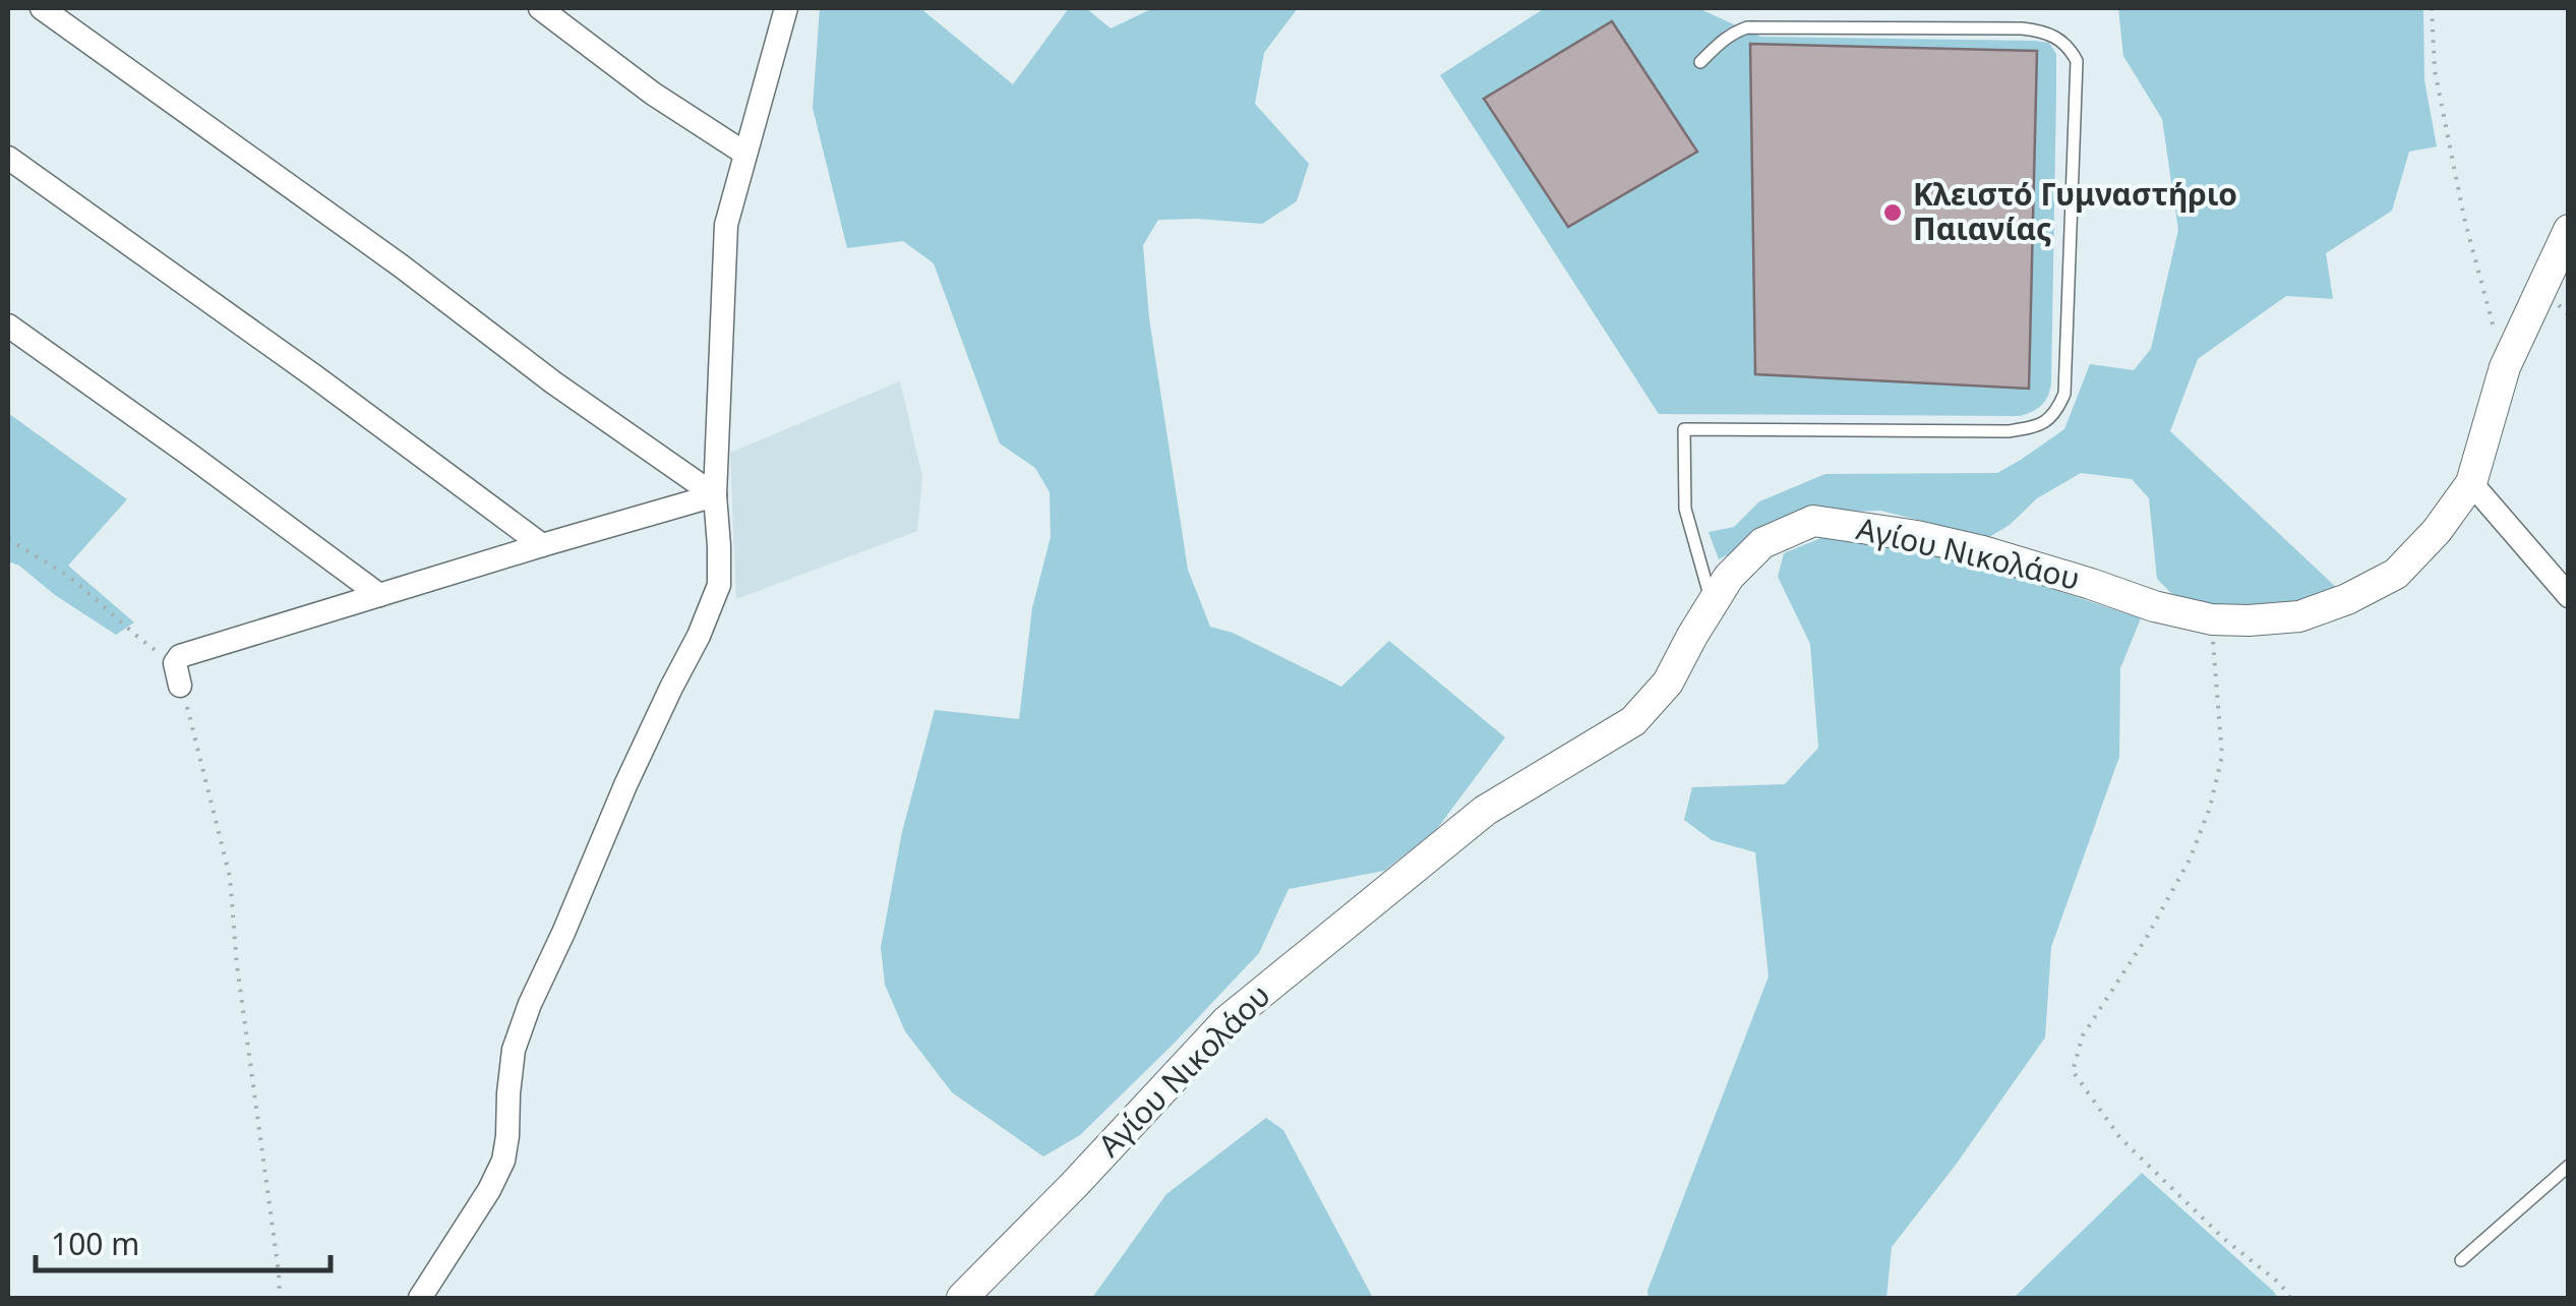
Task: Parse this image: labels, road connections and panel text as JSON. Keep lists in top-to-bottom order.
{
  "streets": {
    "street": ["Αγίου Νικολάου"]
  },
  "places": ["Κλειστό Γυμναστήριο Παιανίας"],
  "scale_bar": "100 m"
}
